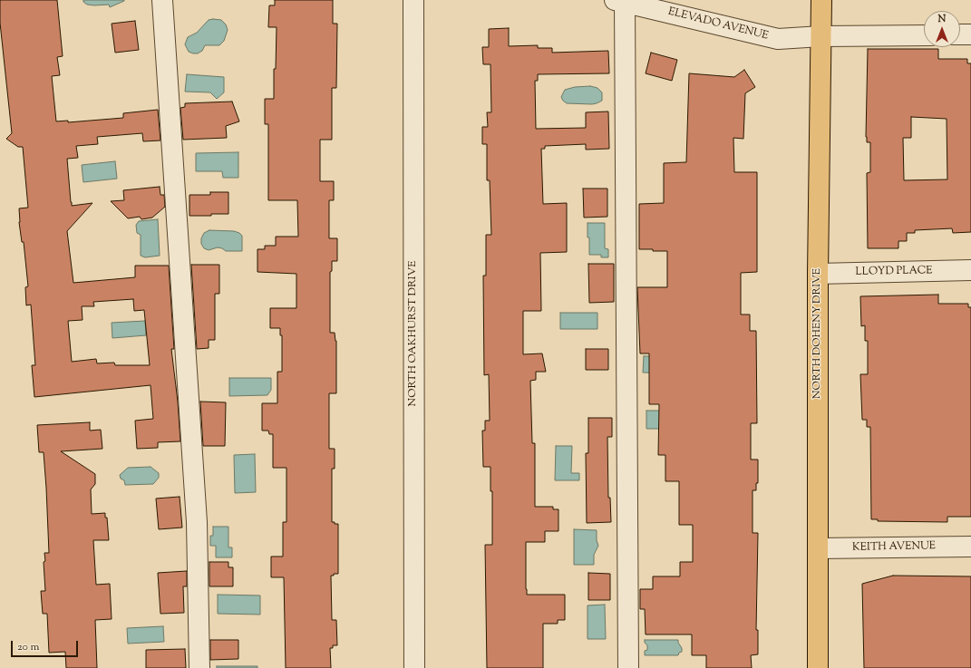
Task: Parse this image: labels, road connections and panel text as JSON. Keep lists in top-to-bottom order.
{
  "streets": {
    "main road": ["NORTH DOHENY DRIVE"],
    "street": [
      "ELEVADO AVENUE",
      "LLOYD PLACE",
      "NORTH OAKHURST DRIVE",
      "KEITH AVENUE"
    ]
  },
  "crossings": [
    ["ELEVADO AVENUE", "NORTH DOHENY DRIVE"],
    ["LLOYD PLACE", "NORTH DOHENY DRIVE"],
    ["NORTH DOHENY DRIVE", "KEITH AVENUE"]
  ],
  "scale_bar": "20 m",
  "north": "top"
}
